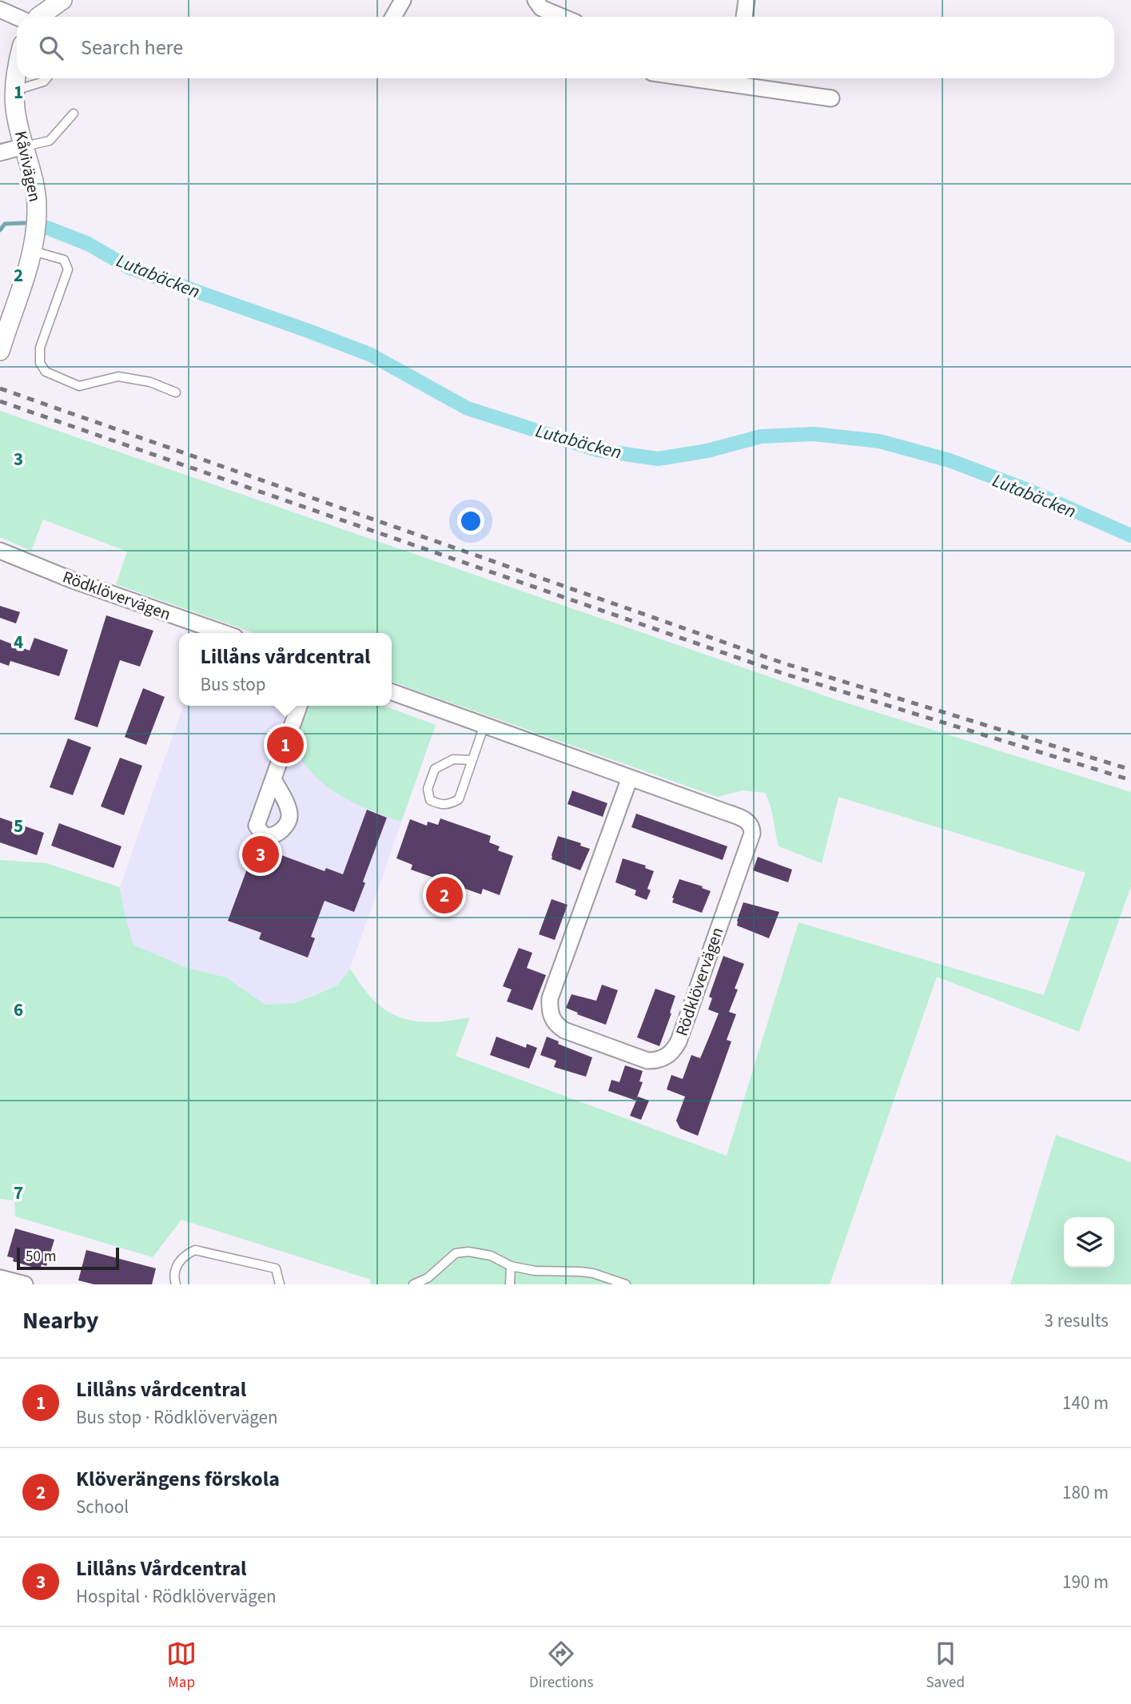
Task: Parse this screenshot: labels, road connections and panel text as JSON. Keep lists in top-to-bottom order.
{
  "streets": {
    "street": ["Kåvivägen", "Rödklövervägen"]
  },
  "water": ["Lutabäcken"],
  "scale_bar": "50 m",
  "page": {
    "search": "Search here",
    "popup": ["Lillåns vårdcentral", "Bus stop"],
    "pins": ["1", "3", "2"],
    "scale": "50 m",
    "heading": ["Nearby", "3 results"],
    "list": [
      {
        "mark": "1",
        "name": "Lillåns vårdcentral",
        "note": "Bus stop · Rödklövervägen",
        "value": "140 m"
      },
      {
        "mark": "2",
        "name": "Klöverängens förskola",
        "note": "School",
        "value": "180 m"
      },
      {
        "mark": "3",
        "name": "Lillåns Vårdcentral",
        "note": "Hospital · Rödklövervägen",
        "value": "190 m"
      }
    ],
    "nav": ["Map", "Directions", "Saved"]
  },
  "grid": {
    "rows": [
      "1",
      "2",
      "3",
      "4",
      "5",
      "6",
      "7"
    ]
  }
}
